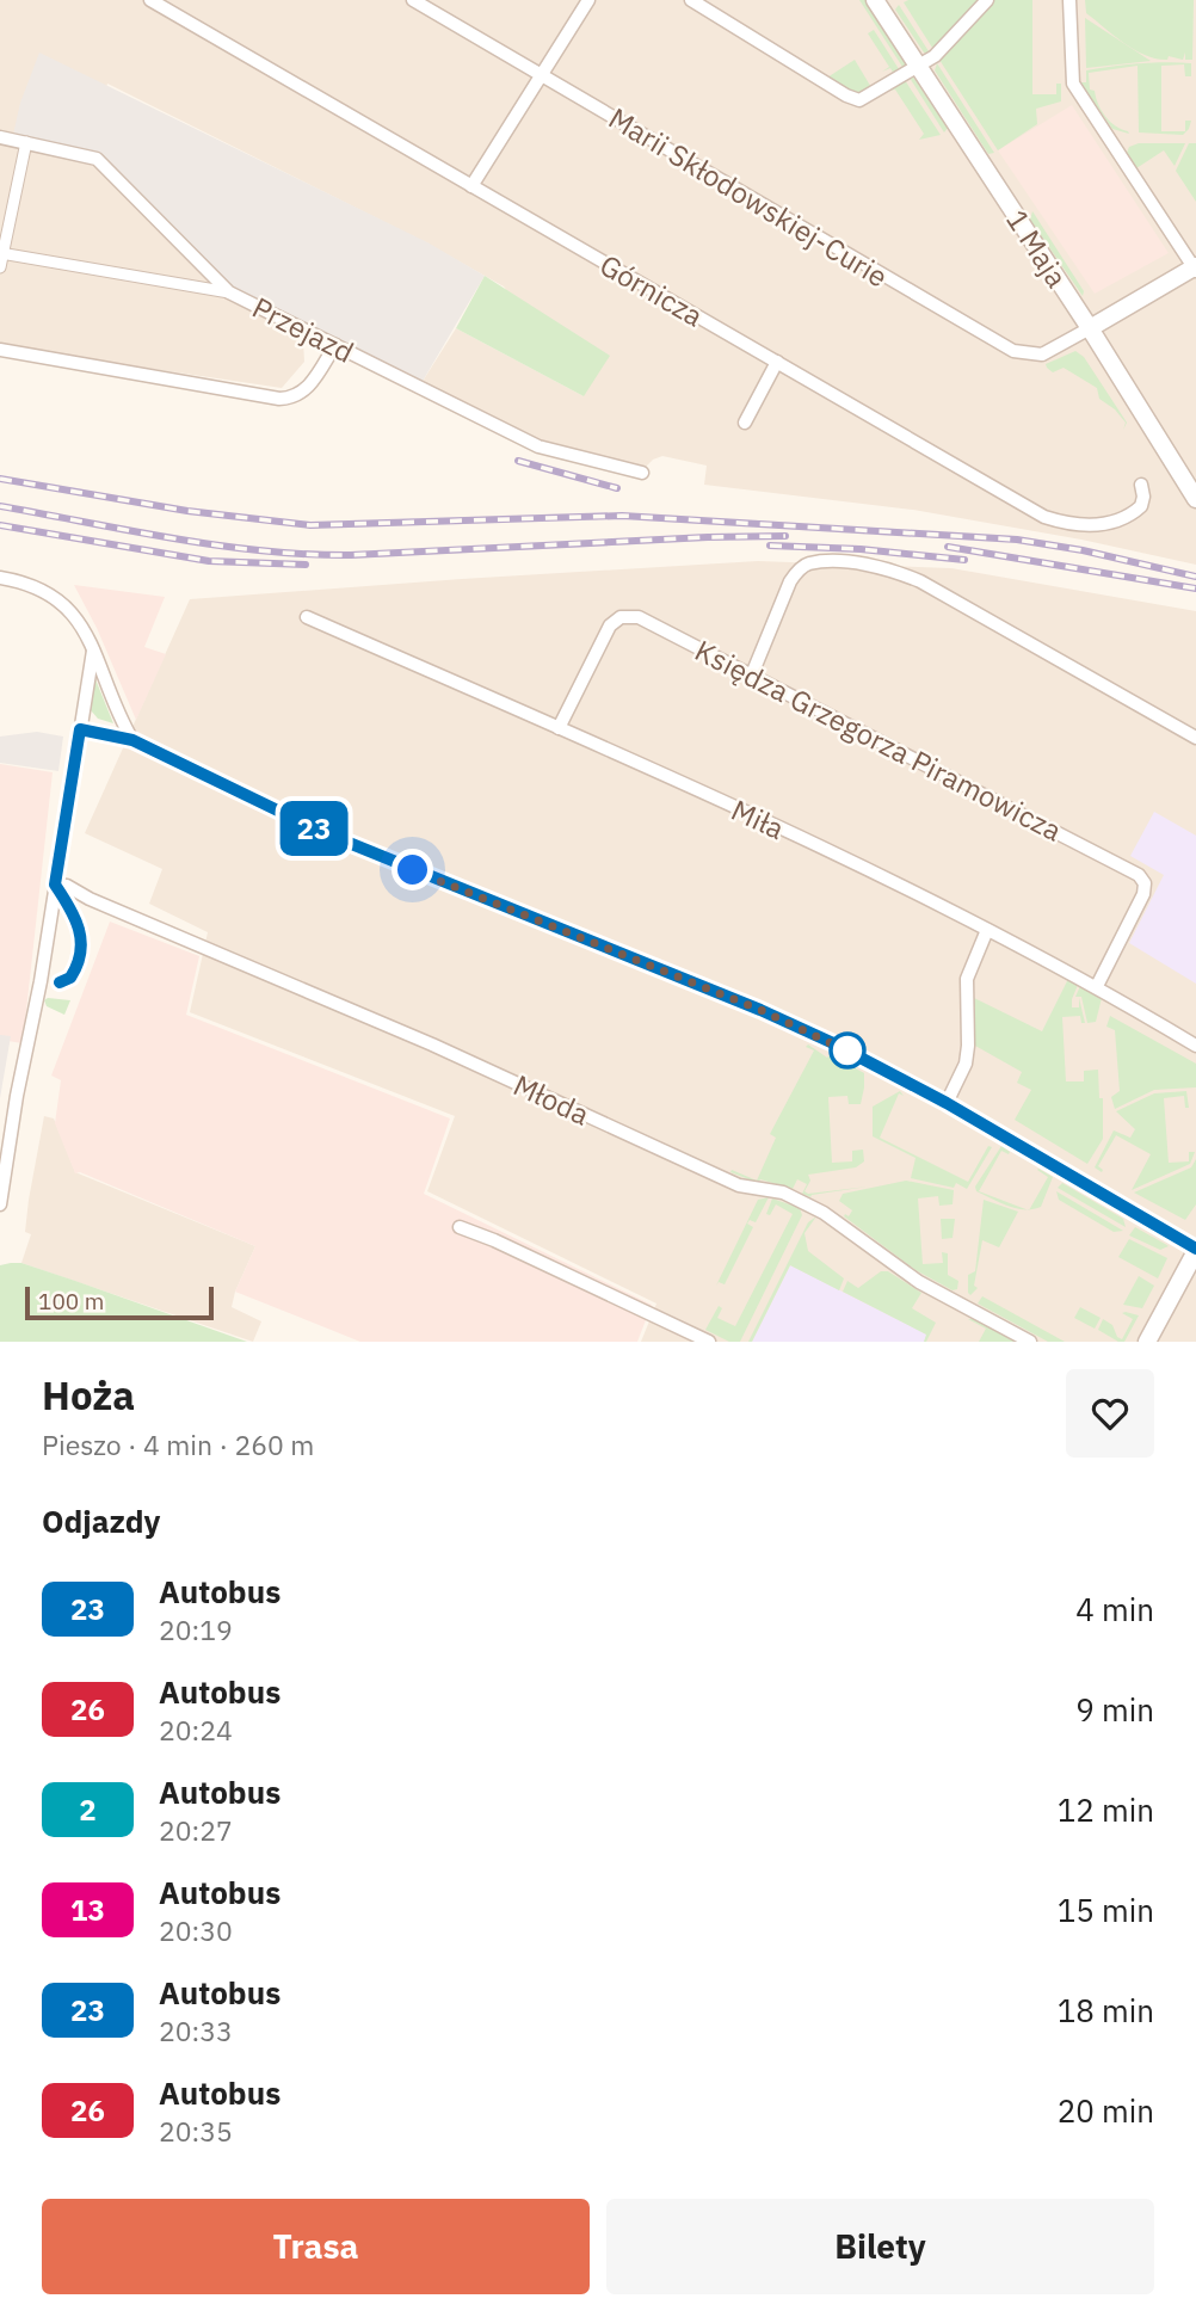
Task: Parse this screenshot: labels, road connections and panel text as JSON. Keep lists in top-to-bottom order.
{
  "streets": {
    "street": [
      "Marii Skłodowskiej-Curie",
      "1 Maja",
      "Górnicza",
      "Przejazd",
      "Księdza Grzegorza Piramowicza",
      "Miła",
      "Młoda"
    ]
  },
  "crossings": [
    ["Marii Skłodowskiej-Curie", "1 Maja"],
    ["Księdza Grzegorza Piramowicza", "Miła"]
  ],
  "lines": ["bus line 23"],
  "scale_bar": "100 m",
  "page": {
    "on_map": "23",
    "scale": "100 m",
    "heading": [
      ["Hoża", "Pieszo · 4 min · 260 m"],
      "Odjazdy"
    ],
    "list": [
      {
        "mark": "23",
        "name": "Autobus",
        "note": "20:19",
        "value": "4 min"
      },
      {
        "mark": "26",
        "name": "Autobus",
        "note": "20:24",
        "value": "9 min"
      },
      {
        "mark": "2",
        "name": "Autobus",
        "note": "20:27",
        "value": "12 min"
      },
      {
        "mark": "13",
        "name": "Autobus",
        "note": "20:30",
        "value": "15 min"
      },
      {
        "mark": "23",
        "name": "Autobus",
        "note": "20:33",
        "value": "18 min"
      },
      {
        "mark": "26",
        "name": "Autobus",
        "note": "20:35",
        "value": "20 min"
      }
    ],
    "buttons": ["Trasa", "Bilety"]
  }
}
